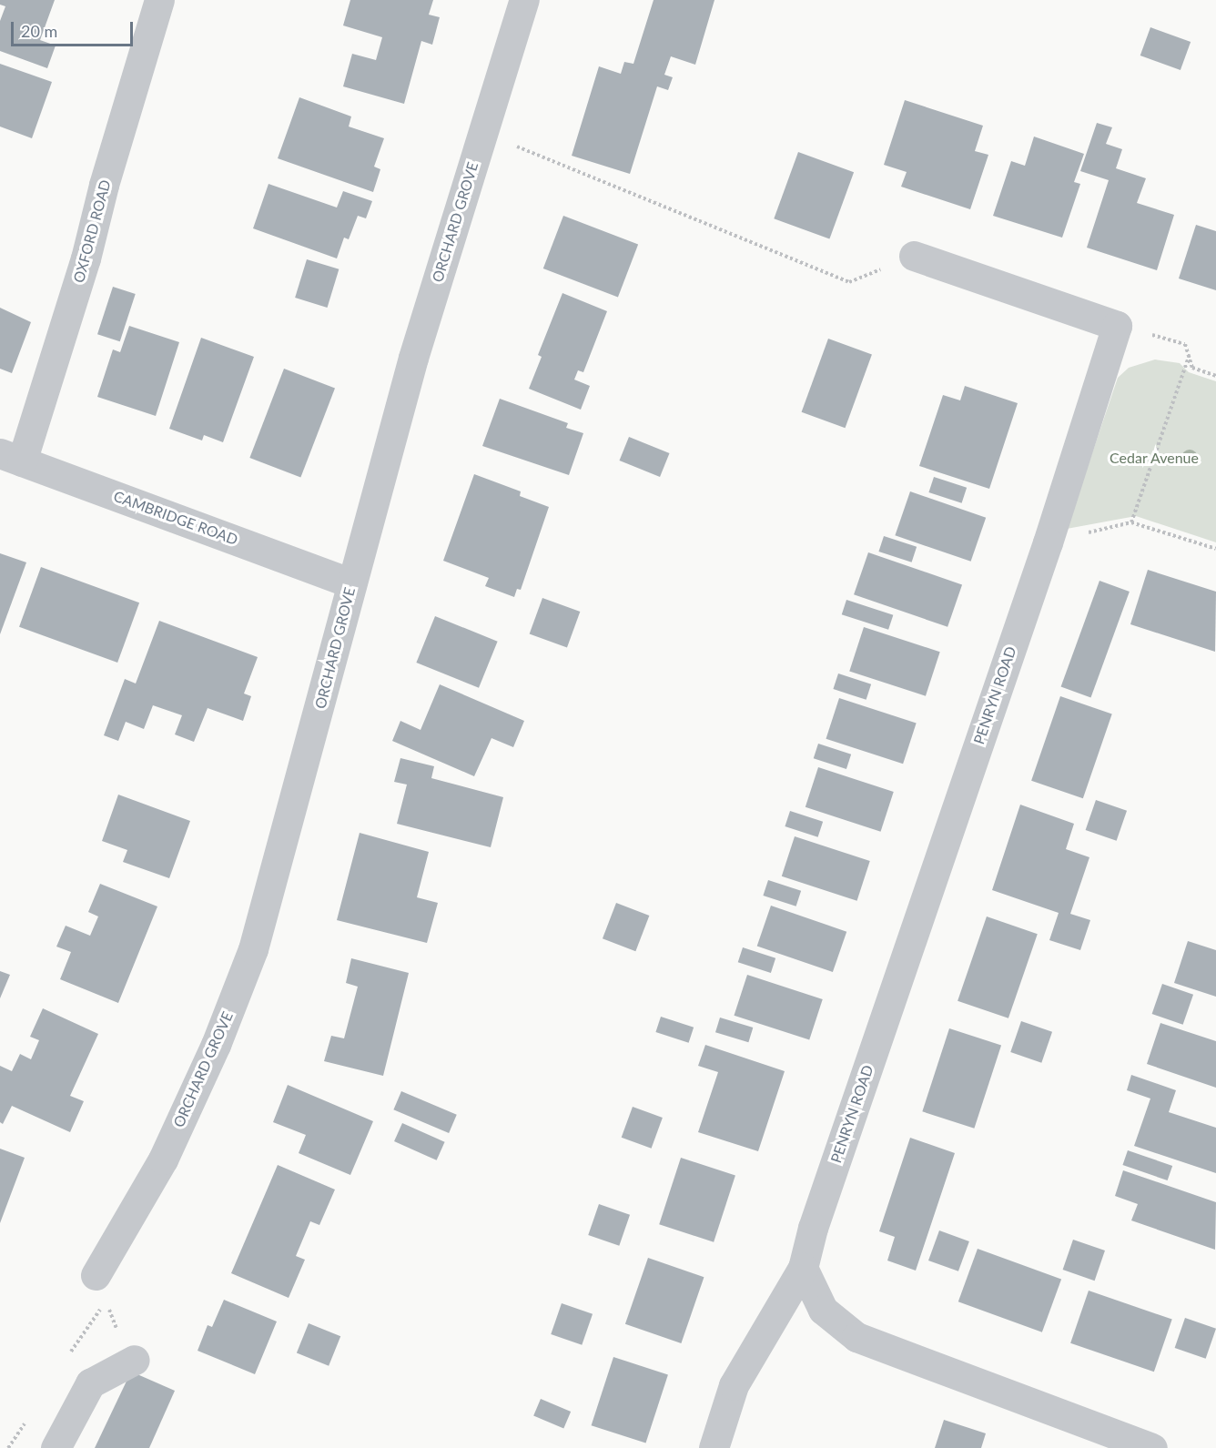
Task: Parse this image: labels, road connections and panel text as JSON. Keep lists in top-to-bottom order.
{
  "streets": {
    "street": [
      "ORCHARD GROVE",
      "OXFORD ROAD",
      "CAMBRIDGE ROAD",
      "PENRYN ROAD"
    ]
  },
  "crossings": [
    ["ORCHARD GROVE", "CAMBRIDGE ROAD"],
    ["OXFORD ROAD", "CAMBRIDGE ROAD"]
  ],
  "parks": ["Cedar Avenue"],
  "scale_bar": "20 m"
}
